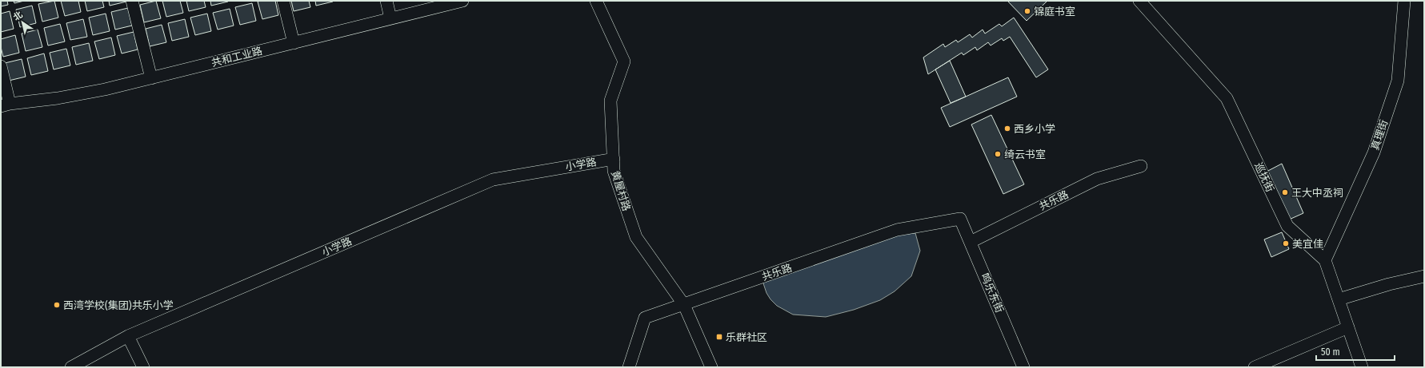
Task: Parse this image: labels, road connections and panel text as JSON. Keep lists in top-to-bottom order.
{
  "streets": {
    "street": [
      "共和工业路",
      "真理街",
      "小学路",
      "巡抚街",
      "黄屋村路",
      "共乐路",
      "鸣乐东街"
    ]
  },
  "crossings": [
    ["真理街", "巡抚街"],
    ["小学路", "黄屋村路"],
    ["黄屋村路", "共乐路"],
    ["共乐路", "鸣乐东街"]
  ],
  "places": {
    "other": [
      "锦庭书室",
      "西乡小学",
      "绮云书室",
      "王大中丞祠",
      "美宜佳",
      "西湾学校(集团)共乐小学"
    ],
    "transit": ["乐群社区"]
  },
  "scale_bar": "50 m",
  "north": "top left"
}
